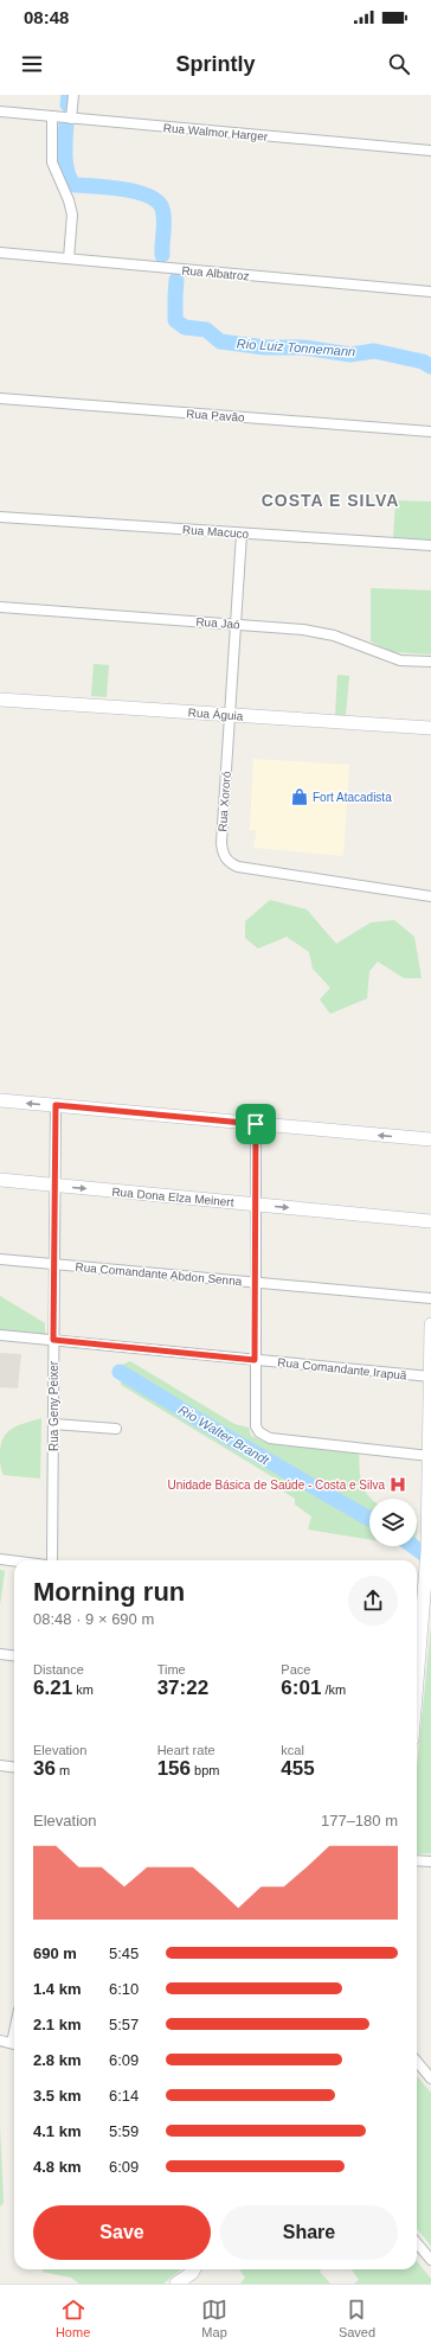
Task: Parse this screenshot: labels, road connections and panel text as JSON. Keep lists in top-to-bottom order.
{
  "streets": {
    "street": [
      "Rua Walmor Harger",
      "Rua Albatroz",
      "Rua Pavão",
      "Rua Macuco",
      "Rua Jaó",
      "Rua Águia",
      "Rua Xororó",
      "Rua Dona Elza Meinert",
      "Rua Comandante Abdon Senna",
      "Rua Comandante Irapuã",
      "Rua Geny Peixer"
    ]
  },
  "crossings": [
    ["Rua Macuco", "Rua Xororó"],
    ["Rua Jaó", "Rua Xororó"],
    ["Rua Águia", "Rua Xororó"],
    ["Rua Dona Elza Meinert", "Rua Geny Peixer"],
    ["Rua Comandante Abdon Senna", "Rua Geny Peixer"],
    ["Rua Comandante Irapuã", "Rua Geny Peixer"]
  ],
  "districts": ["COSTA E SILVA"],
  "water": ["Rio Luiz Tonnemann", "Rio Walter Brandt"],
  "places": {
    "shop": ["Fort Atacadista"],
    "hospital": ["Unidade Básica de Saúde - Costa e Silva"]
  },
  "page": {
    "status": "08:48",
    "header": "Sprintly",
    "heading": ["Morning run", "08:48 · 9 × 690 m"],
    "stats": [
      ["Distance", "6.21 km"],
      ["Time", "37:22"],
      ["Pace", "6:01 /km"],
      ["Elevation", "36 m"],
      ["Heart rate", "156 bpm"],
      ["kcal", "455"]
    ],
    "chart": ["Elevation", "177–180 m"],
    "list": [
      {
        "name": "690 m",
        "note": "5:45"
      },
      {
        "name": "1.4 km",
        "note": "6:10"
      },
      {
        "name": "2.1 km",
        "note": "5:57"
      },
      {
        "name": "2.8 km",
        "note": "6:09"
      },
      {
        "name": "3.5 km",
        "note": "6:14"
      },
      {
        "name": "4.1 km",
        "note": "5:59"
      },
      {
        "name": "4.8 km",
        "note": "6:09"
      }
    ],
    "buttons": ["Save", "Share"],
    "tabs": ["Home", "Map", "Saved"]
  }
}
